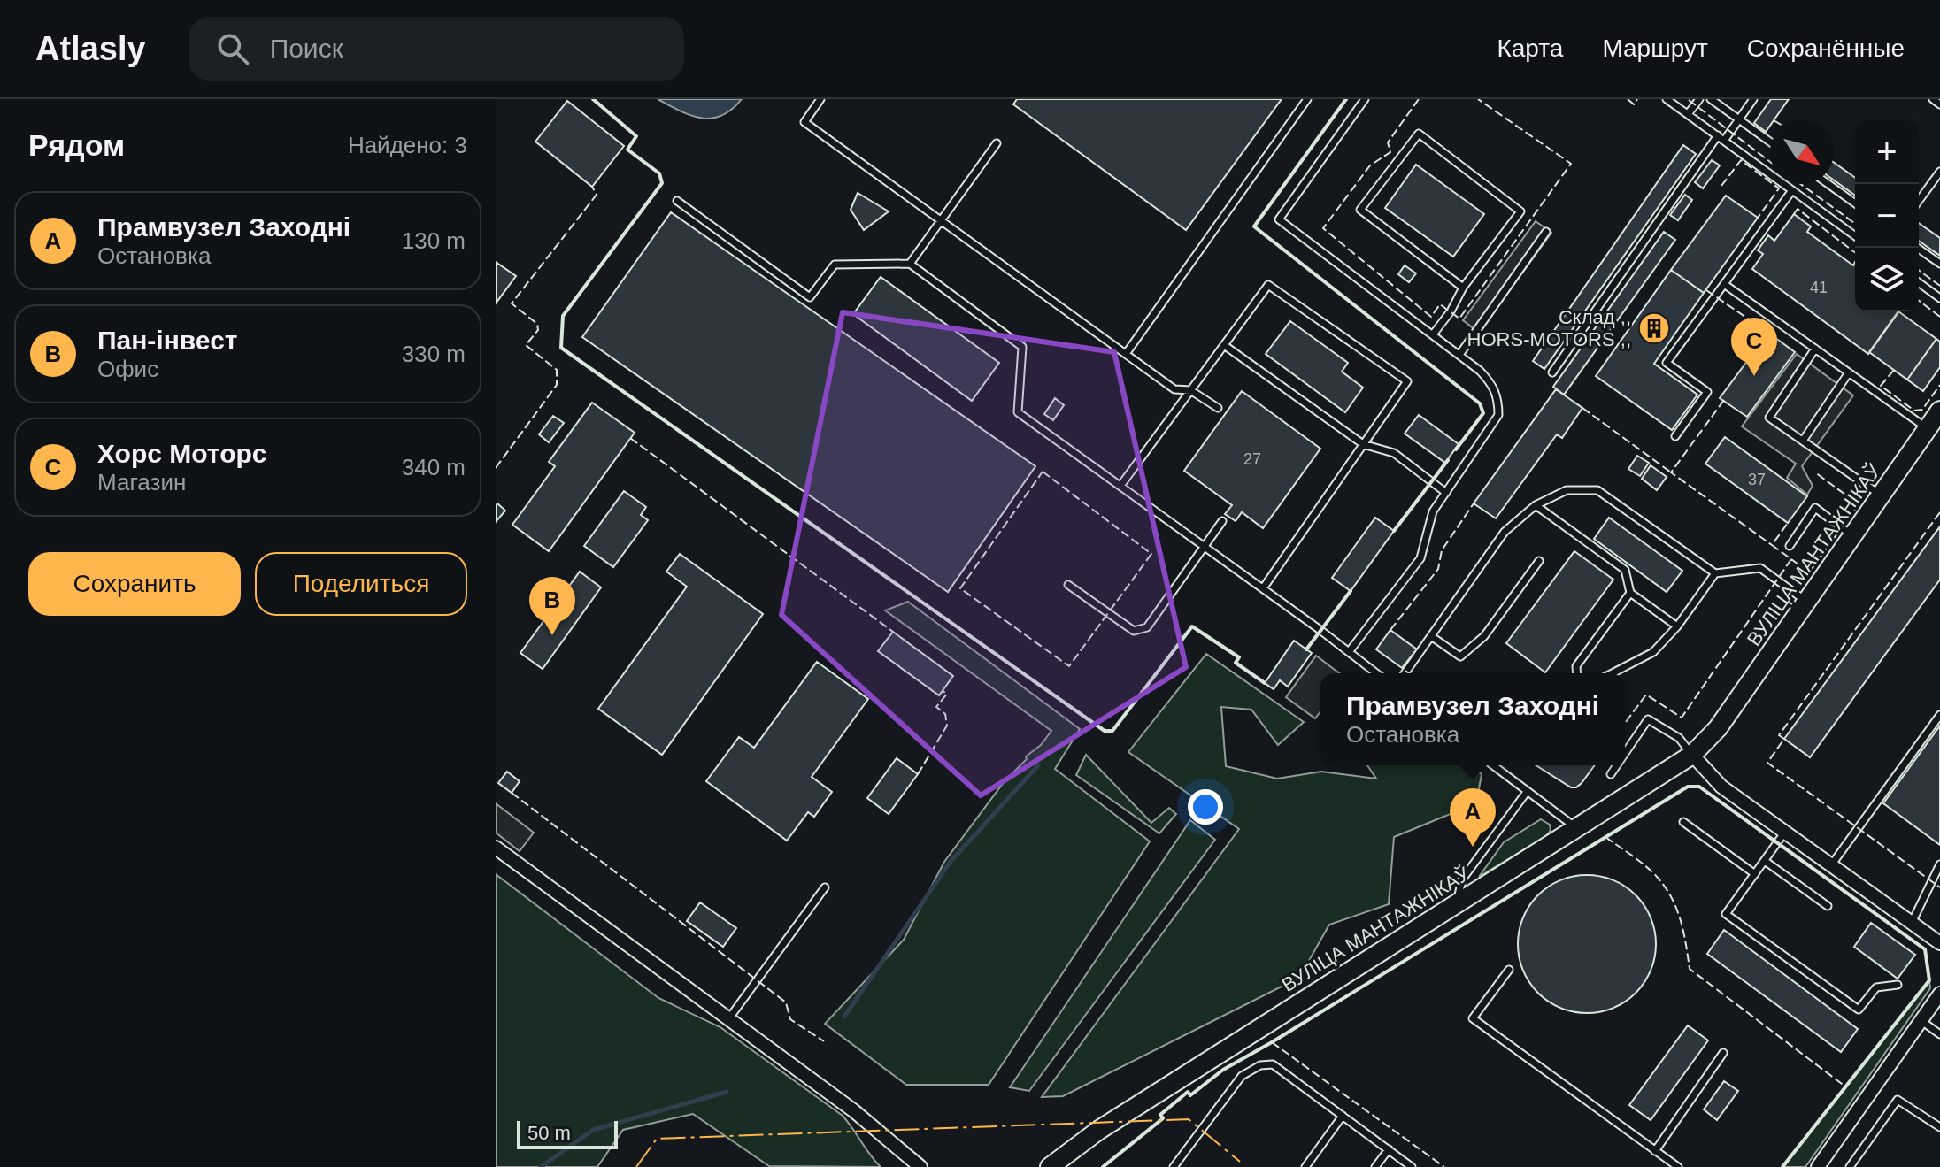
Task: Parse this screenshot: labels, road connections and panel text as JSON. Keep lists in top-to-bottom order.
{
  "streets": {
    "street": ["ВУЛІЦА МАНТАЖНІКАЎ"]
  },
  "places": {
    "building": ["Склад ,, HORS-MOTORS ,,"]
  },
  "house_numbers": ["41", "27", "37"],
  "scale_bar": "50 m",
  "north": "bottom right",
  "page": {
    "header": "Atlasly",
    "search": "Поиск",
    "nav": ["Карта", "Маршрут", "Сохранённые"],
    "heading": ["Рядом", "Найдено: 3"],
    "map_buttons": ["+", "−"],
    "list": [
      {
        "mark": "A",
        "name": "Прамвузел Заходні",
        "note": "Остановка",
        "value": "130 m"
      },
      {
        "mark": "B",
        "name": "Пан-інвест",
        "note": "Офис",
        "value": "330 m"
      },
      {
        "mark": "C",
        "name": "Хорс Моторс",
        "note": "Магазин",
        "value": "340 m"
      }
    ],
    "pins": ["C", "B", "A"],
    "buttons": ["Сохранить", "Поделиться"],
    "popup": ["Прамвузел Заходні", "Остановка"],
    "scale": "50 m"
  }
}
